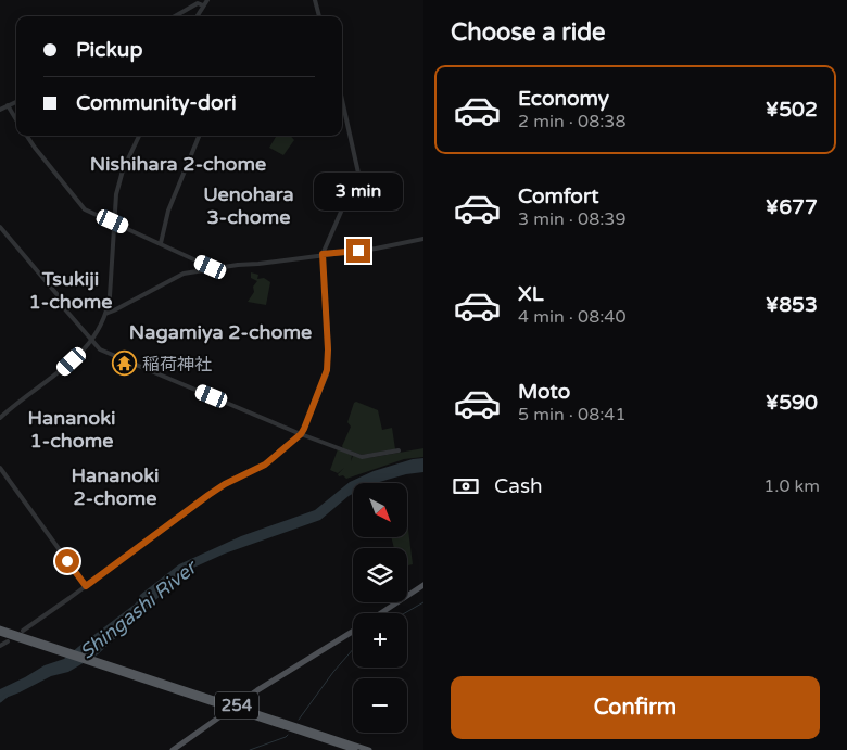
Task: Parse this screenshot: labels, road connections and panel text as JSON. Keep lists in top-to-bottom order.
{
  "streets": {
    "highway": ["254"]
  },
  "districts": [
    "Nishihara 2-chome",
    "Uenohara 3-chome",
    "Tsukiji 1-chome",
    "Nagamiya 2-chome",
    "Hananoki 1-chome",
    "Hananoki 2-chome"
  ],
  "water": ["Shingashi River"],
  "places": {
    "temple": ["稲荷神社"]
  },
  "north": "bottom right",
  "page": {
    "heading": "Choose a ride",
    "banner": ["Pickup", "Community-dori"],
    "list": [
      {
        "name": "Economy",
        "note": "2 min · 08:38",
        "value": "¥502"
      },
      {
        "name": "Comfort",
        "note": "3 min · 08:39",
        "value": "¥677"
      },
      {
        "name": "XL",
        "note": "4 min · 08:40",
        "value": "¥853"
      },
      {
        "name": "Moto",
        "note": "5 min · 08:41",
        "value": "¥590"
      }
    ],
    "bubble": "3 min",
    "pay": ["Cash", "1.0 km"],
    "map_buttons": ["+", "−"],
    "buttons": "Confirm"
  }
}
